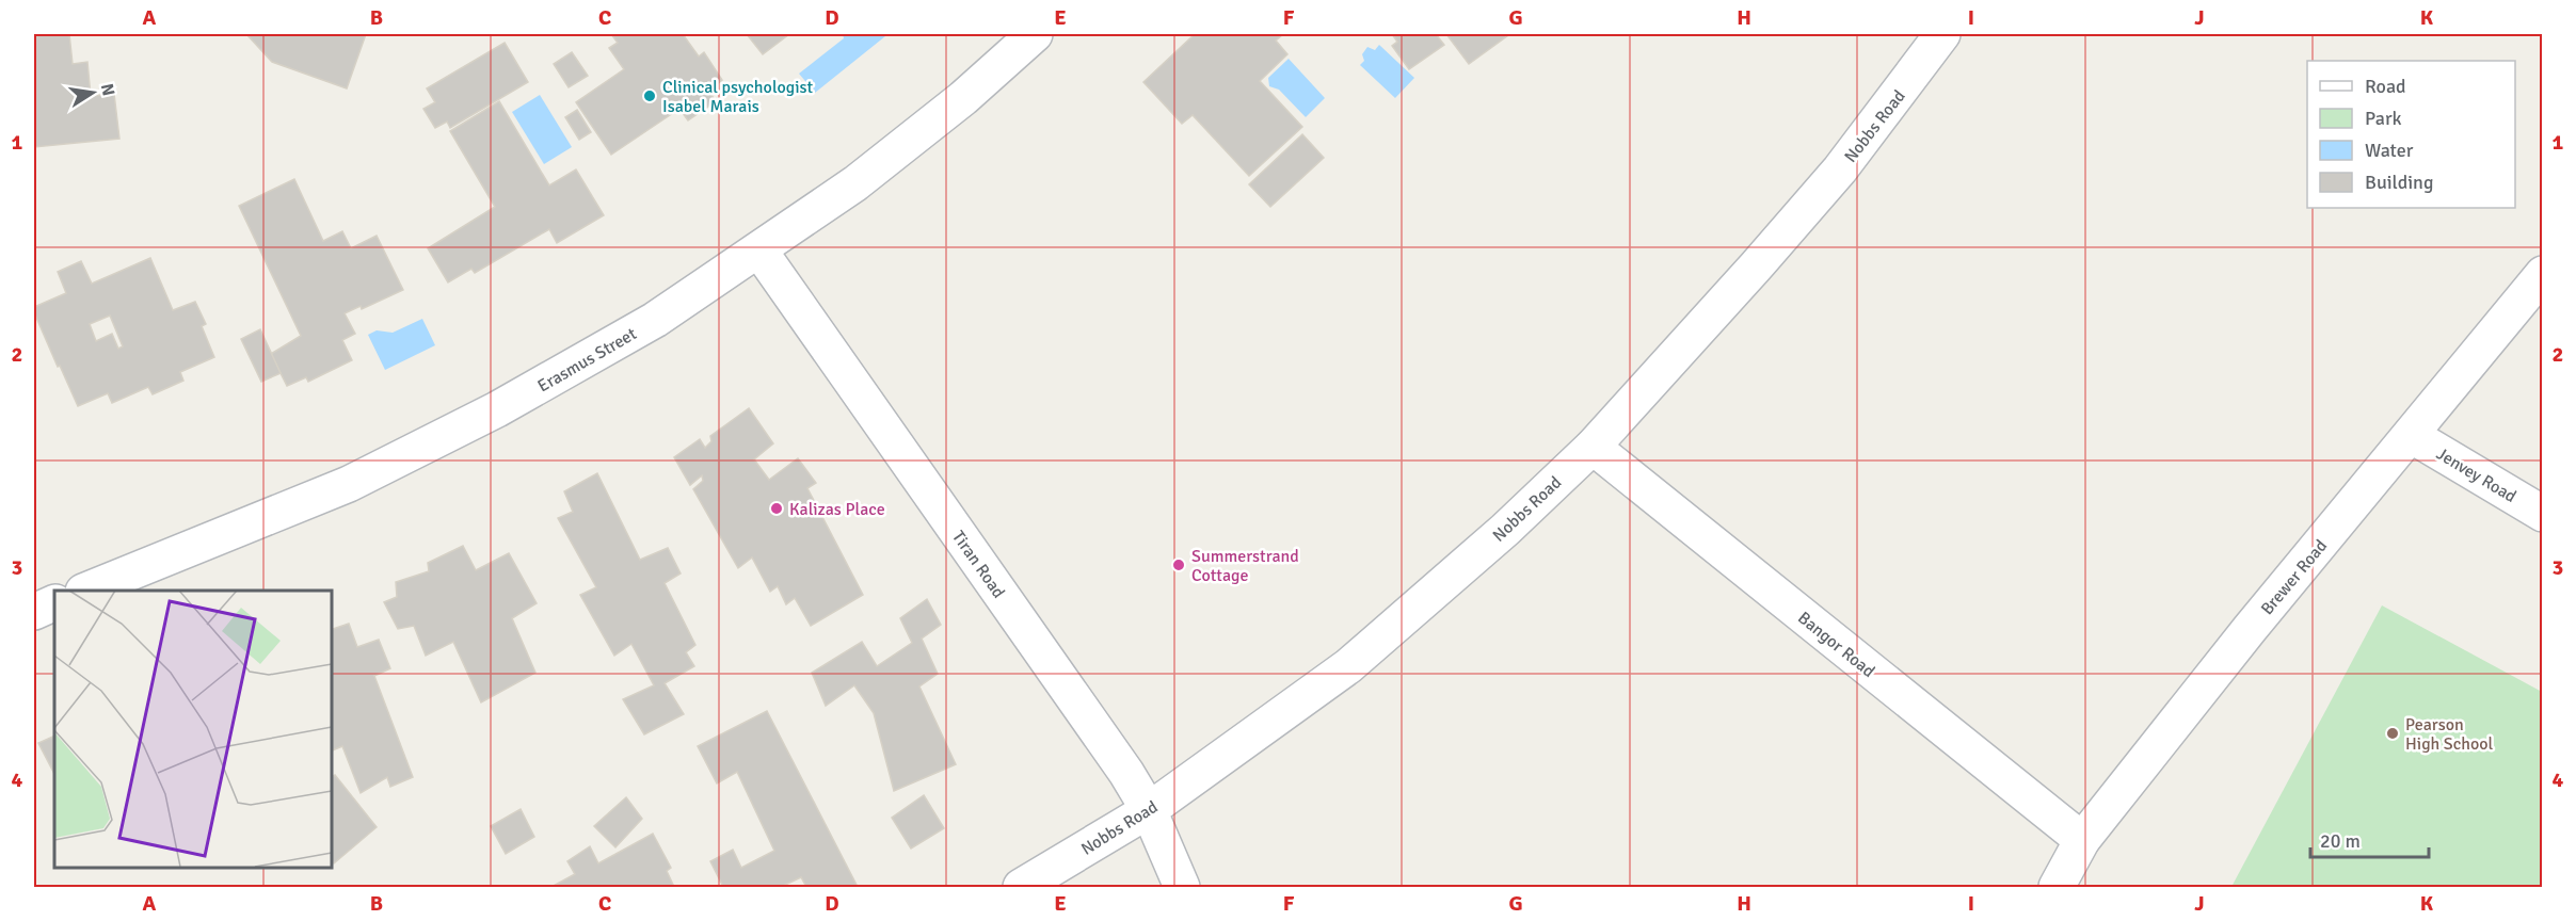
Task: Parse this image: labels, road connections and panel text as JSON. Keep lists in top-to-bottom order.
{
  "streets": {
    "street": [
      "Nobbs Road",
      "Erasmus Street",
      "Jenvey Road",
      "Tiran Road",
      "Brewer Road",
      "Bangor Road"
    ]
  },
  "crossings": [
    ["Nobbs Road", "Tiran Road"],
    ["Nobbs Road", "Bangor Road"],
    ["Erasmus Street", "Tiran Road"],
    ["Jenvey Road", "Brewer Road"],
    ["Brewer Road", "Bangor Road"]
  ],
  "places": [
    "Clinical psychologist Isabel Marais",
    "Kalizas Place",
    "Summerstrand Cottage",
    "Pearson High School"
  ],
  "legend": [
    "Road",
    "Park",
    "Water",
    "Building"
  ],
  "scale_bar": "20 m",
  "north": "right",
  "grid": {
    "columns": [
      "A",
      "B",
      "C",
      "D",
      "E",
      "F",
      "G",
      "H",
      "I",
      "J",
      "K"
    ],
    "rows": [
      "1",
      "2",
      "3",
      "4"
    ]
  }
}
